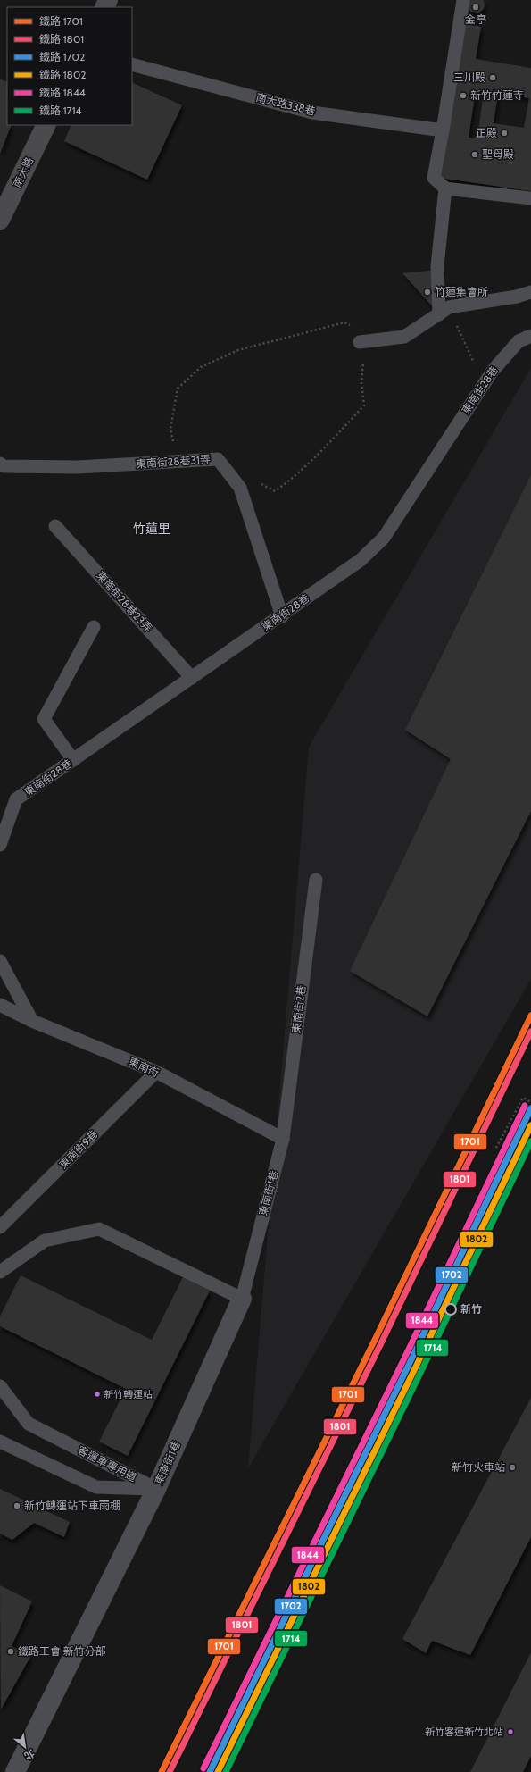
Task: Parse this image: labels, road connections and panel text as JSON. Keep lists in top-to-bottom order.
{
  "streets": {
    "main road": ["南大路"],
    "street": ["東南街1巷"],
    "lane": [
      "南大路338巷",
      "東南街28巷",
      "東南街28巷31弄",
      "東南街28巷23弄",
      "東南街2巷",
      "東南街",
      "東南街9巷",
      "客運車專用道"
    ]
  },
  "crossings": [
    ["東南街28巷", "東南街28巷31弄"],
    ["東南街28巷", "東南街28巷23弄"],
    ["東南街2巷", "東南街"],
    ["東南街2巷", "東南街1巷"],
    ["東南街", "東南街9巷"],
    ["東南街", "東南街1巷"],
    ["東南街1巷", "客運車專用道"]
  ],
  "districts": ["竹蓮里"],
  "places": [
    "金亭",
    "三川殿",
    "新竹竹蓮寺",
    "正殿",
    "聖母殿",
    "竹蓮集會所",
    "新竹",
    "新竹轉運站",
    "新竹火車站",
    "新竹轉運站下車雨棚",
    "鐵路工會 新竹分部",
    "新竹客運新竹北站"
  ],
  "lines": [
    "rail line 1701",
    "rail line 1801",
    "rail line 1844",
    "rail line 1702",
    "rail line 1802",
    "rail line 1714"
  ],
  "legend": [
    "鐵路 1701",
    "鐵路 1801",
    "鐵路 1702",
    "鐵路 1802",
    "鐵路 1844",
    "鐵路 1714"
  ],
  "north": "bottom right"
}
